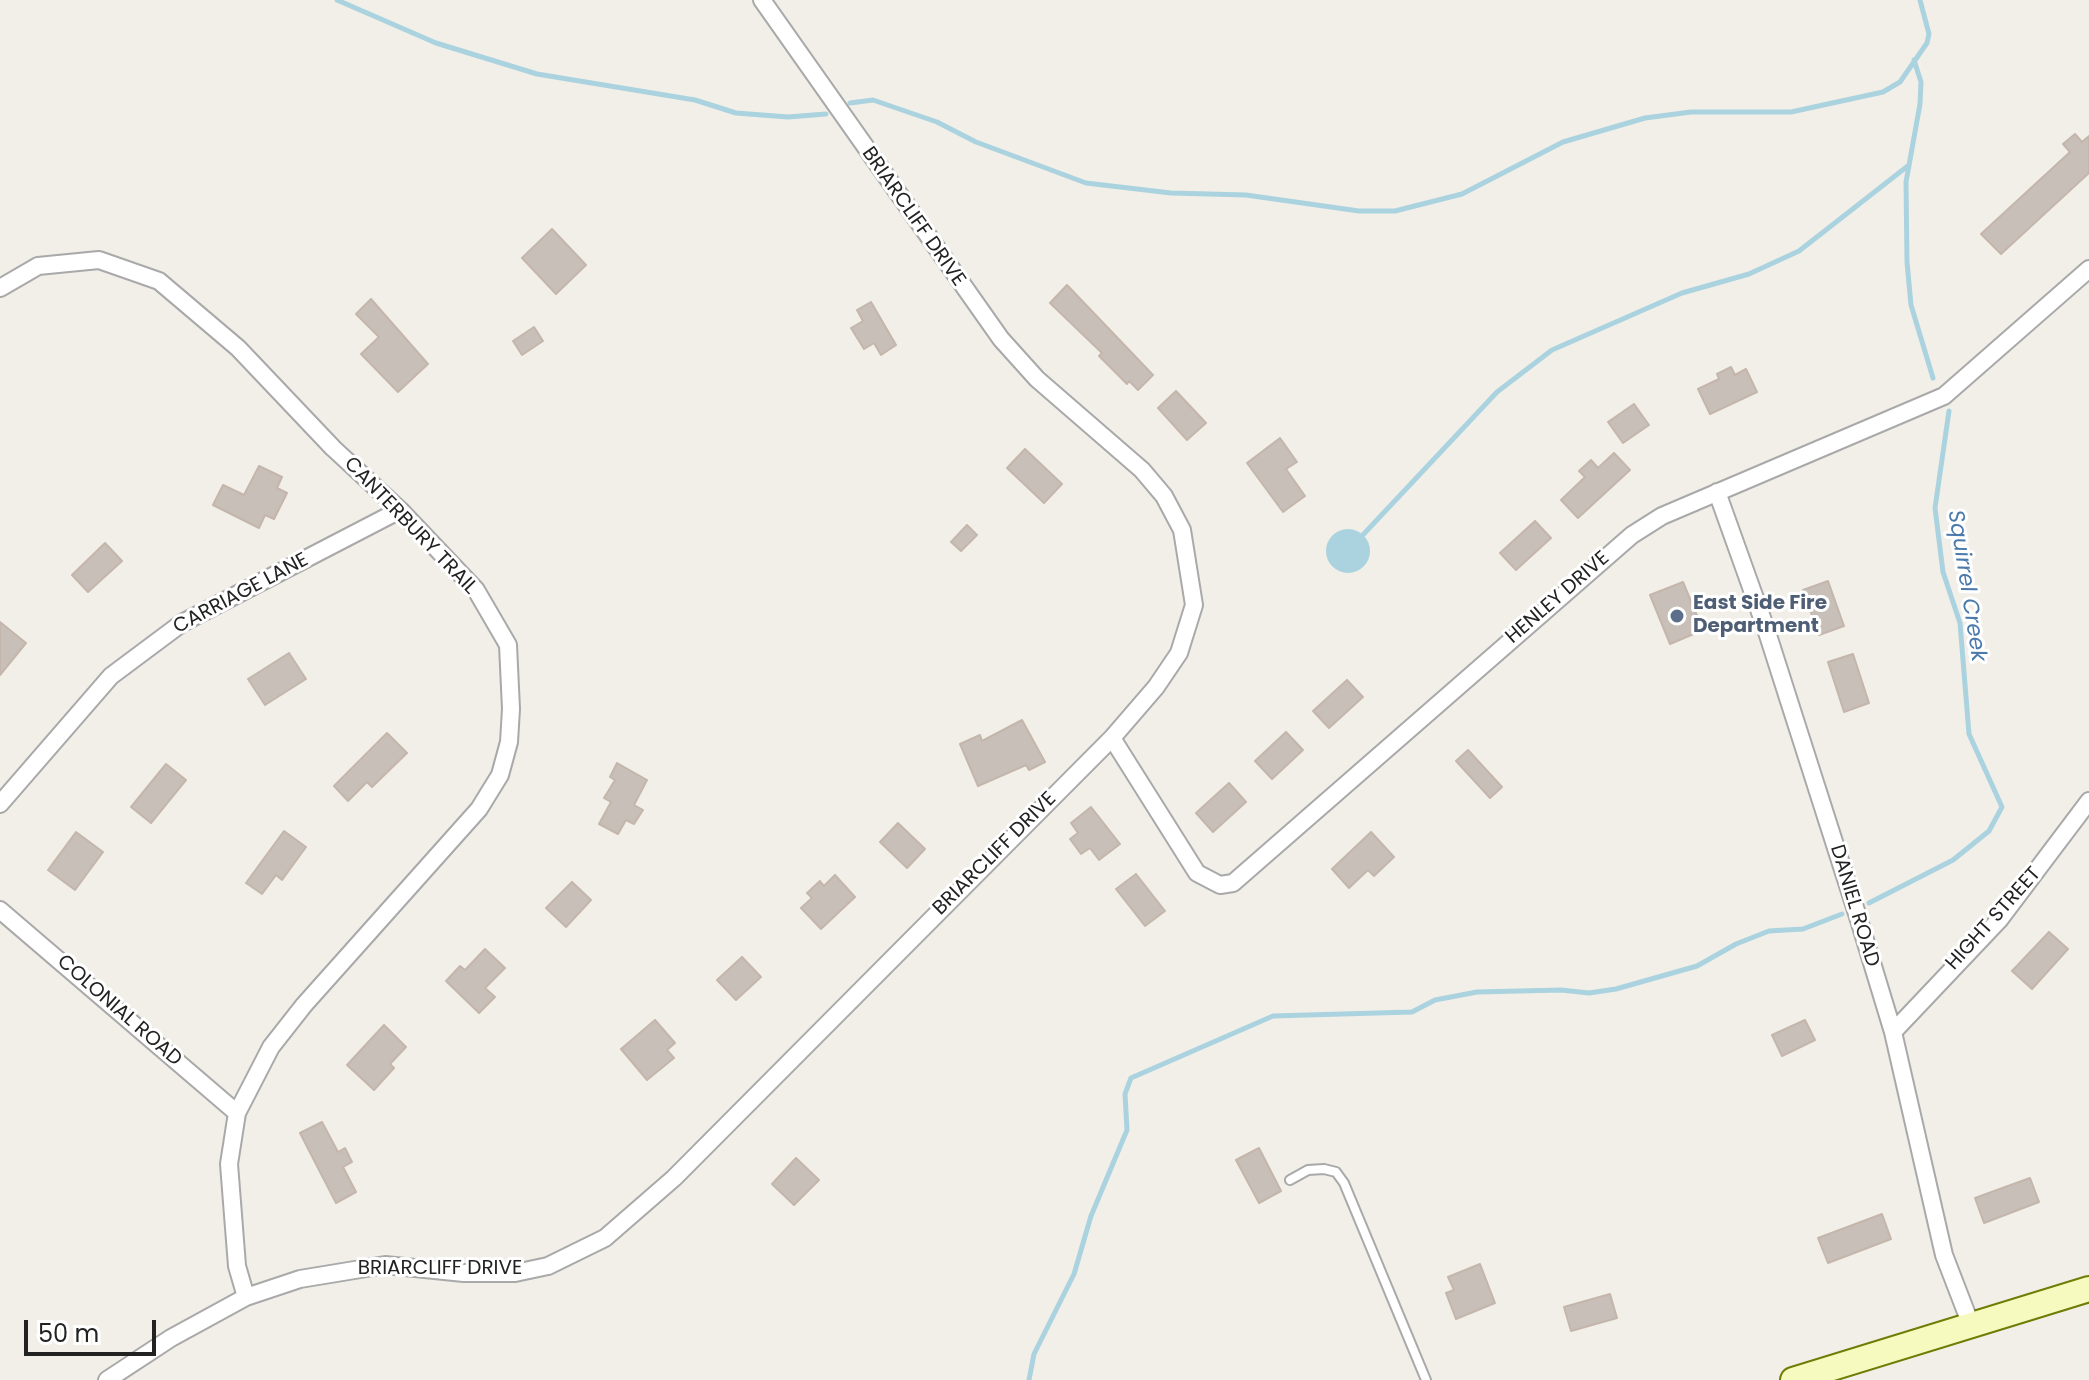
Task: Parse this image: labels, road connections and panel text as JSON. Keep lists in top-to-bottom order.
{
  "streets": {
    "street": [
      "BRIARCLIFF DRIVE",
      "CANTERBURY TRAIL",
      "CARRIAGE LANE",
      "HENLEY DRIVE",
      "DANIEL ROAD",
      "HIGHT STREET",
      "COLONIAL ROAD"
    ]
  },
  "crossings": [
    ["BRIARCLIFF DRIVE", "CANTERBURY TRAIL"],
    ["BRIARCLIFF DRIVE", "HENLEY DRIVE"],
    ["CANTERBURY TRAIL", "CARRIAGE LANE"],
    ["CANTERBURY TRAIL", "COLONIAL ROAD"],
    ["HENLEY DRIVE", "DANIEL ROAD"],
    ["DANIEL ROAD", "HIGHT STREET"]
  ],
  "water": ["Squirrel Creek"],
  "places": ["East Side Fire Department"],
  "scale_bar": "50 m"
}
